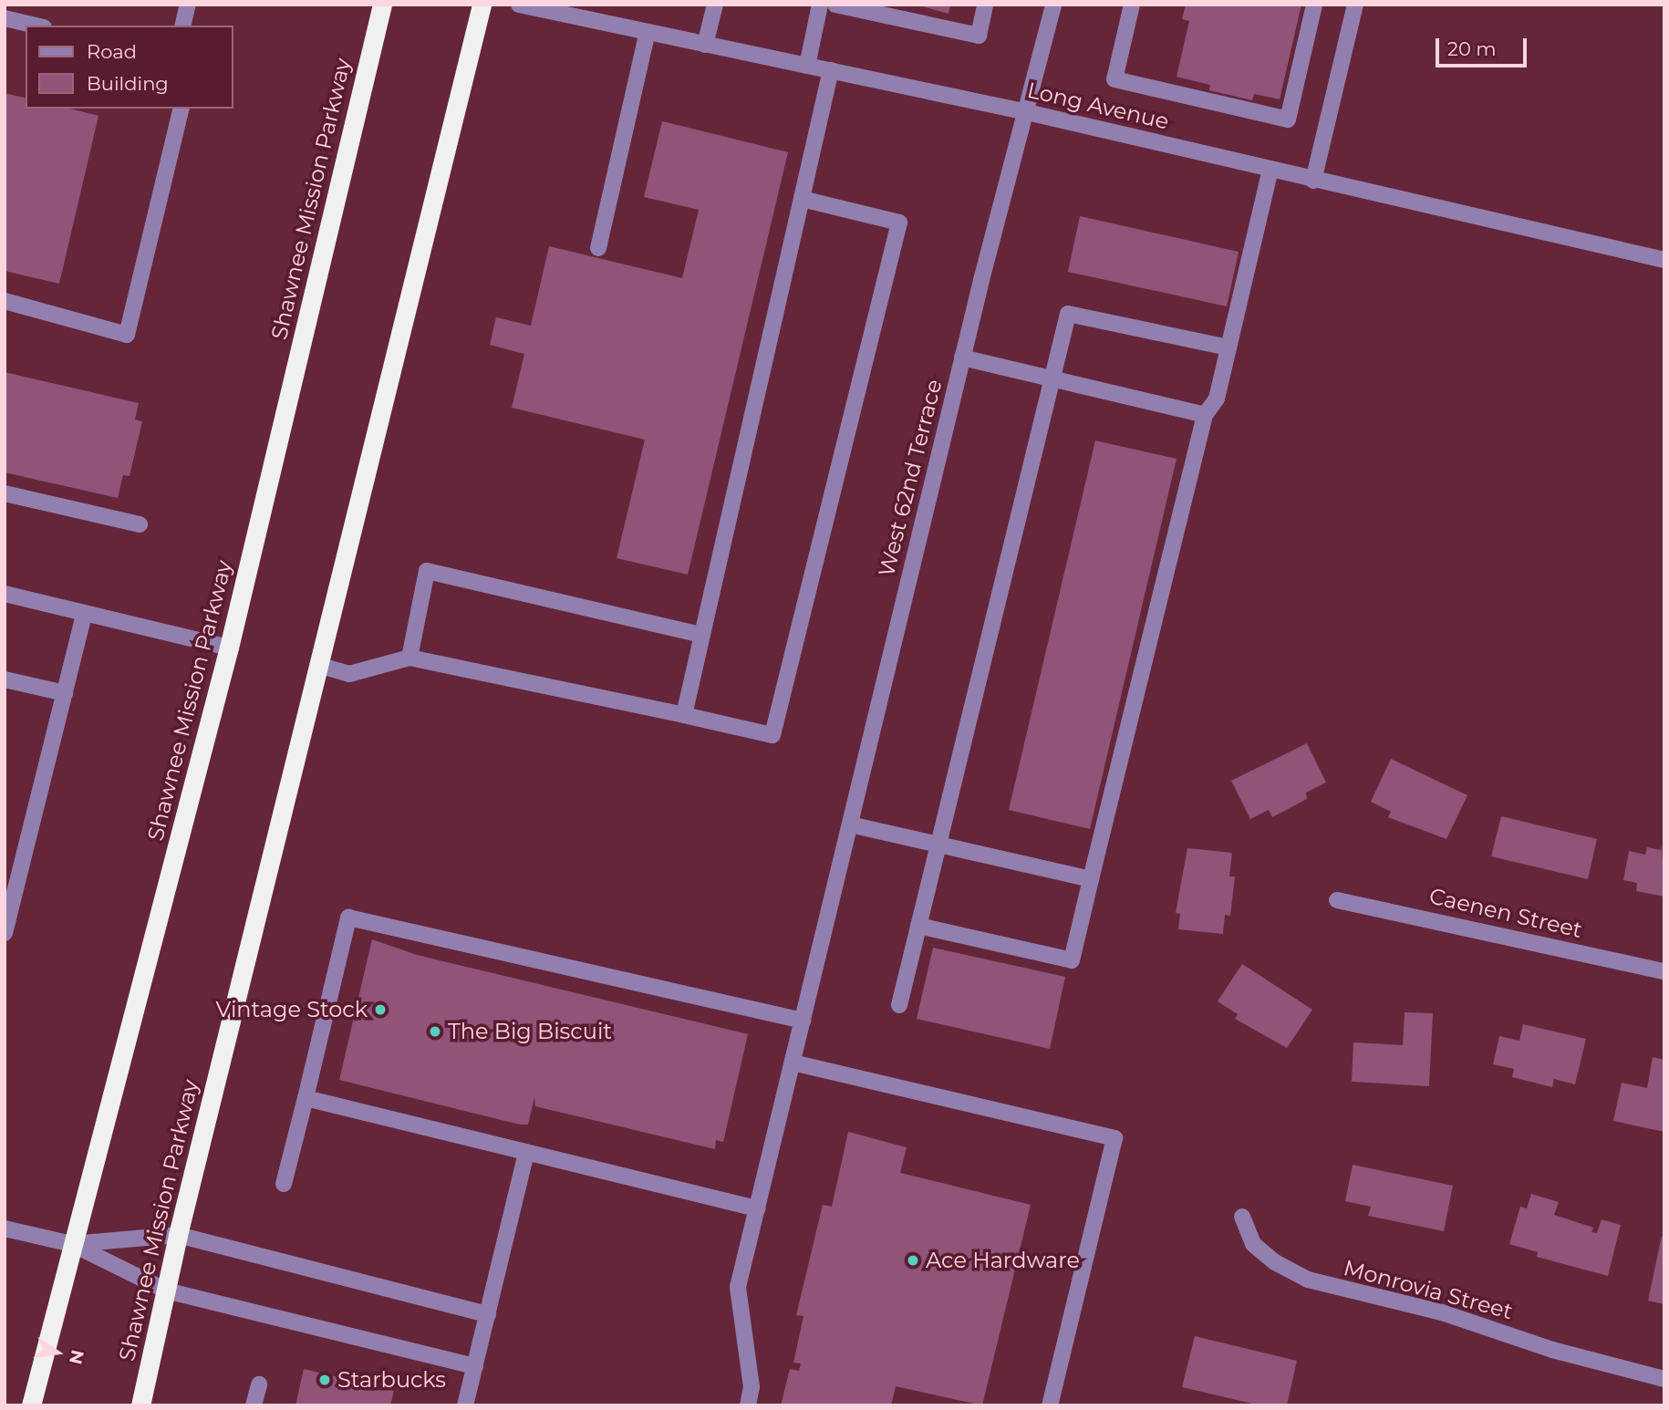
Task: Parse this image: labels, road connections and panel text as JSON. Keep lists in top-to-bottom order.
{
  "streets": {
    "highway": ["Shawnee Mission Parkway"],
    "street": [
      "Long Avenue",
      "West 62nd Terrace",
      "Caenen Street",
      "Monrovia Street"
    ]
  },
  "crossings": [
    ["Long Avenue", "West 62nd Terrace"]
  ],
  "places": [
    "Vintage Stock",
    "The Big Biscuit",
    "Ace Hardware",
    "Starbucks"
  ],
  "legend": ["Road", "Building"],
  "scale_bar": "20 m",
  "north": "right"
}
